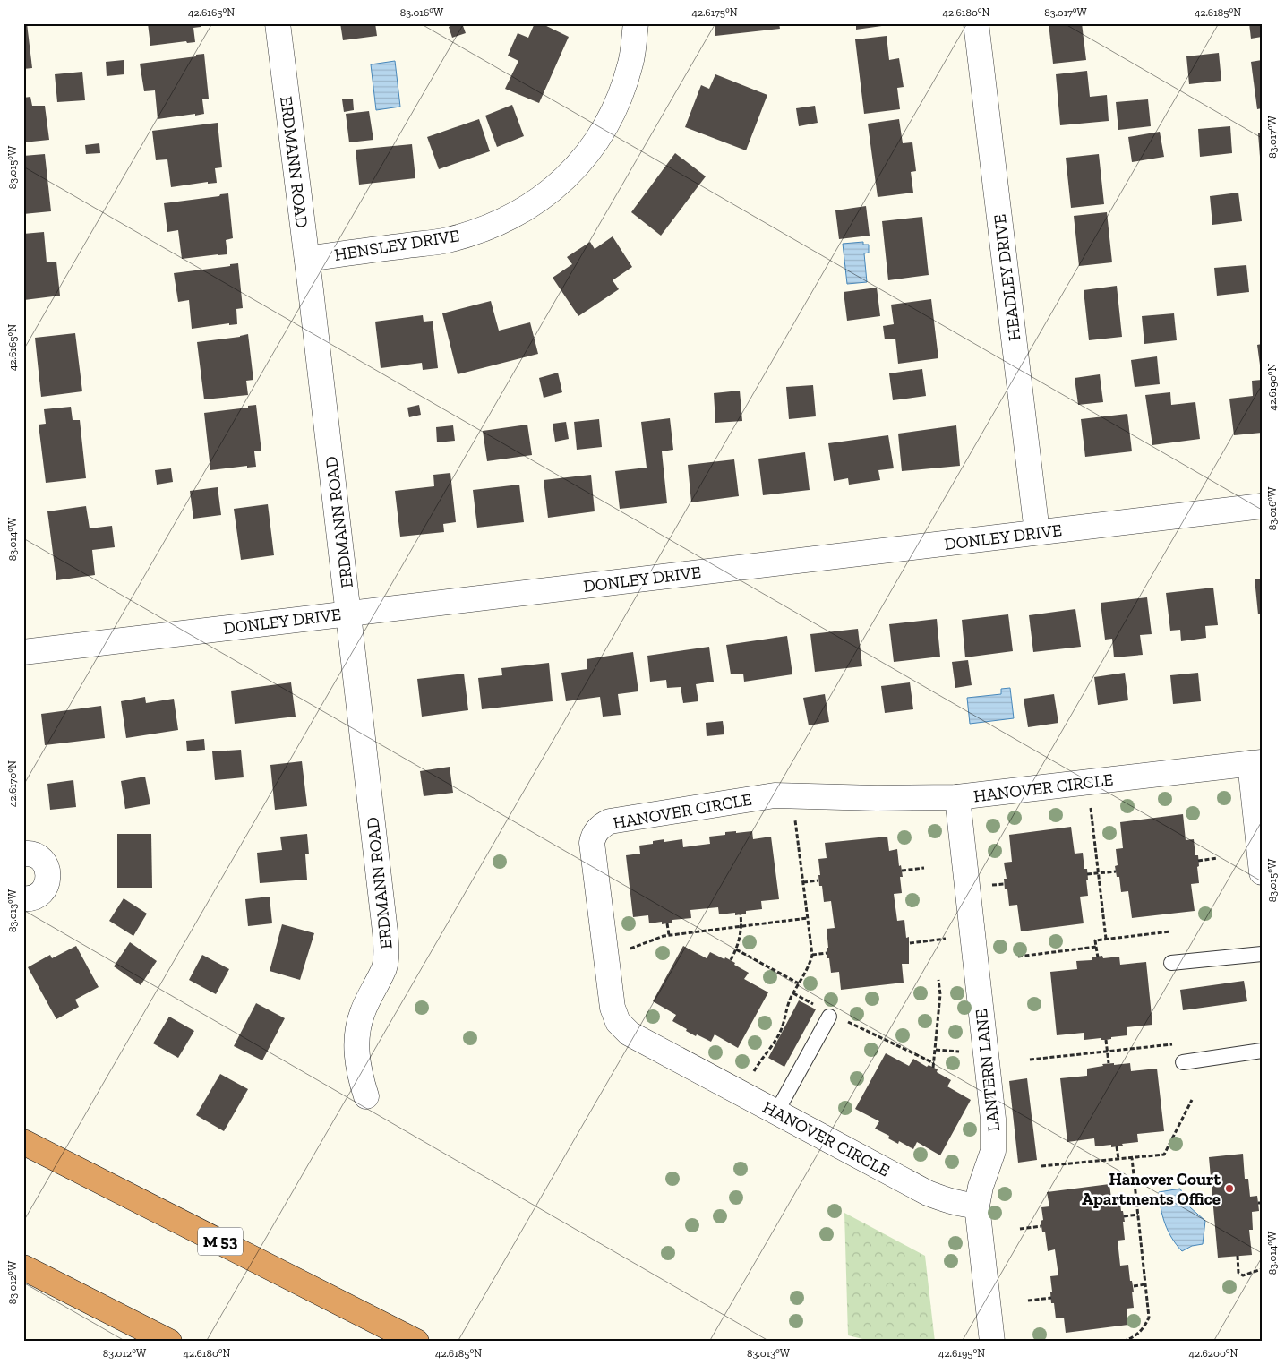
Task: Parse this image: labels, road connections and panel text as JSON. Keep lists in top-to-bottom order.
{
  "streets": {
    "highway": ["M 53"],
    "street": [
      "ERDMANN ROAD",
      "HENSLEY DRIVE",
      "HEADLEY DRIVE",
      "DONLEY DRIVE",
      "HANOVER CIRCLE",
      "LANTERN LANE"
    ]
  },
  "crossings": [
    ["ERDMANN ROAD", "HENSLEY DRIVE"],
    ["ERDMANN ROAD", "DONLEY DRIVE"],
    ["HEADLEY DRIVE", "DONLEY DRIVE"],
    ["HANOVER CIRCLE", "LANTERN LANE"]
  ],
  "places": ["Hanover Court Apartments Office"],
  "coordinates": [
    "42.6165°N",
    "83.016°W",
    "42.6175°N",
    "42.6180°N",
    "83.017°W",
    "42.6185°N",
    "83.015°W",
    "42.6190°N",
    "83.014°W",
    "42.6170°N",
    "83.013°W",
    "83.012°W",
    "42.6195°N",
    "42.6200°N"
  ]
}
